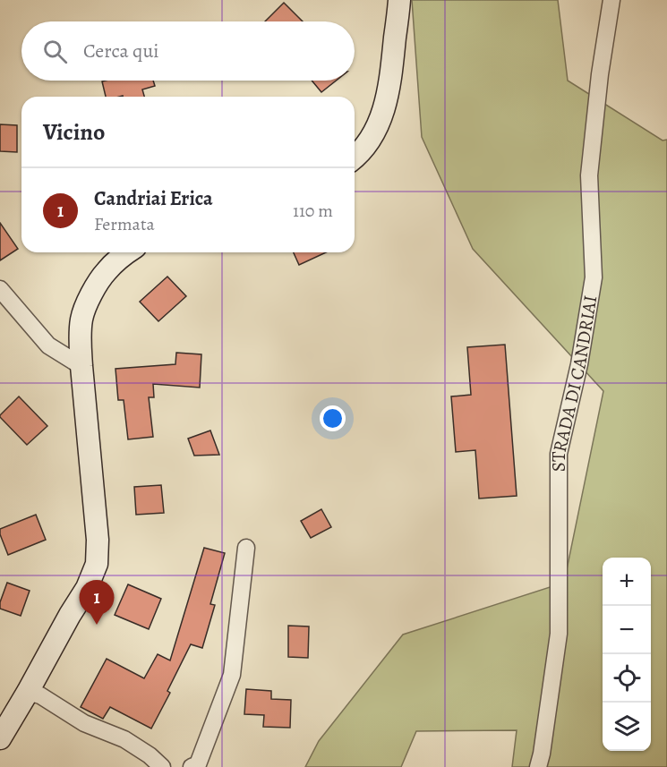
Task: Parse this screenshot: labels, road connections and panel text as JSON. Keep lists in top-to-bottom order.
{
  "streets": {
    "street": ["STRADA DI CANDRIAI"]
  },
  "page": {
    "search": "Cerca qui",
    "heading": "Vicino",
    "list": [
      {
        "mark": "1",
        "name": "Candriai Erica",
        "note": "Fermata",
        "value": "110 m"
      }
    ],
    "map_buttons": ["+", "−"],
    "pins": "1"
  }
}
